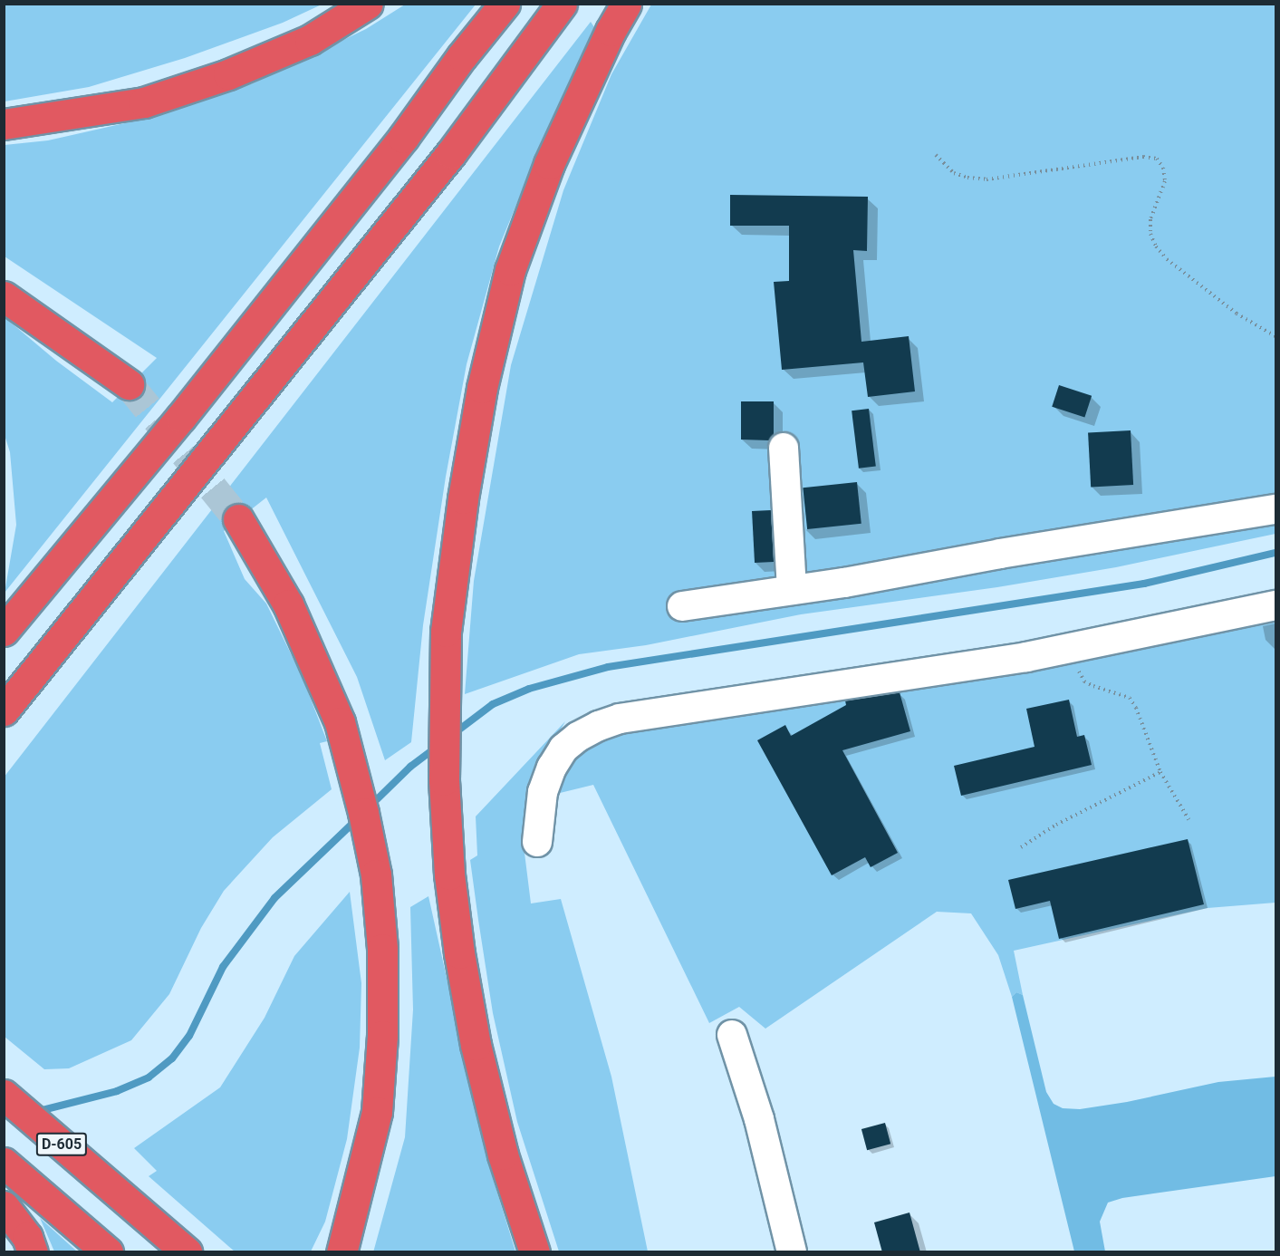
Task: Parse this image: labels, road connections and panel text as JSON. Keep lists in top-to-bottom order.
{
  "streets": {
    "highway": ["D-605"]
  }
}
